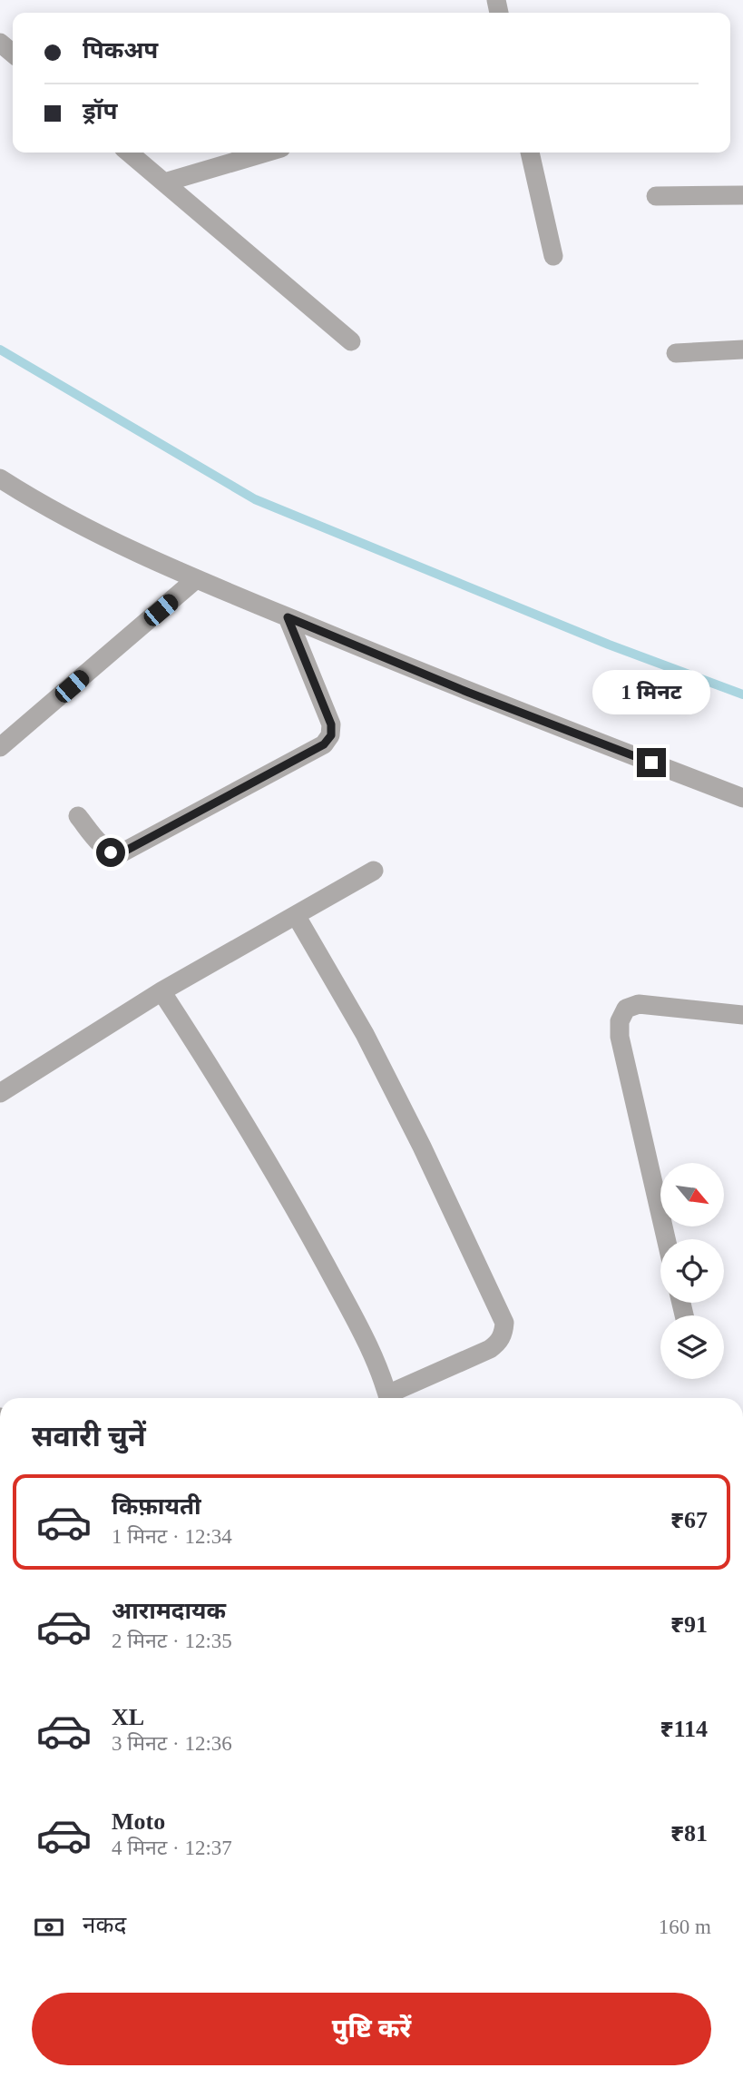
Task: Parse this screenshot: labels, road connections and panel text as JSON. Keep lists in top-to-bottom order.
{
  "north": "bottom right",
  "page": {
    "banner": ["पिकअप", "ड्रॉप"],
    "bubble": "1 मिनट",
    "heading": "सवारी चुनें",
    "list": [
      {
        "name": "किफ़ायती",
        "note": "1 मिनट · 12:34",
        "value": "₹67"
      },
      {
        "name": "आरामदायक",
        "note": "2 मिनट · 12:35",
        "value": "₹91"
      },
      {
        "name": "XL",
        "note": "3 मिनट · 12:36",
        "value": "₹114"
      },
      {
        "name": "Moto",
        "note": "4 मिनट · 12:37",
        "value": "₹81"
      }
    ],
    "pay": ["नकद", "160 m"],
    "buttons": "पुष्टि करें"
  }
}
